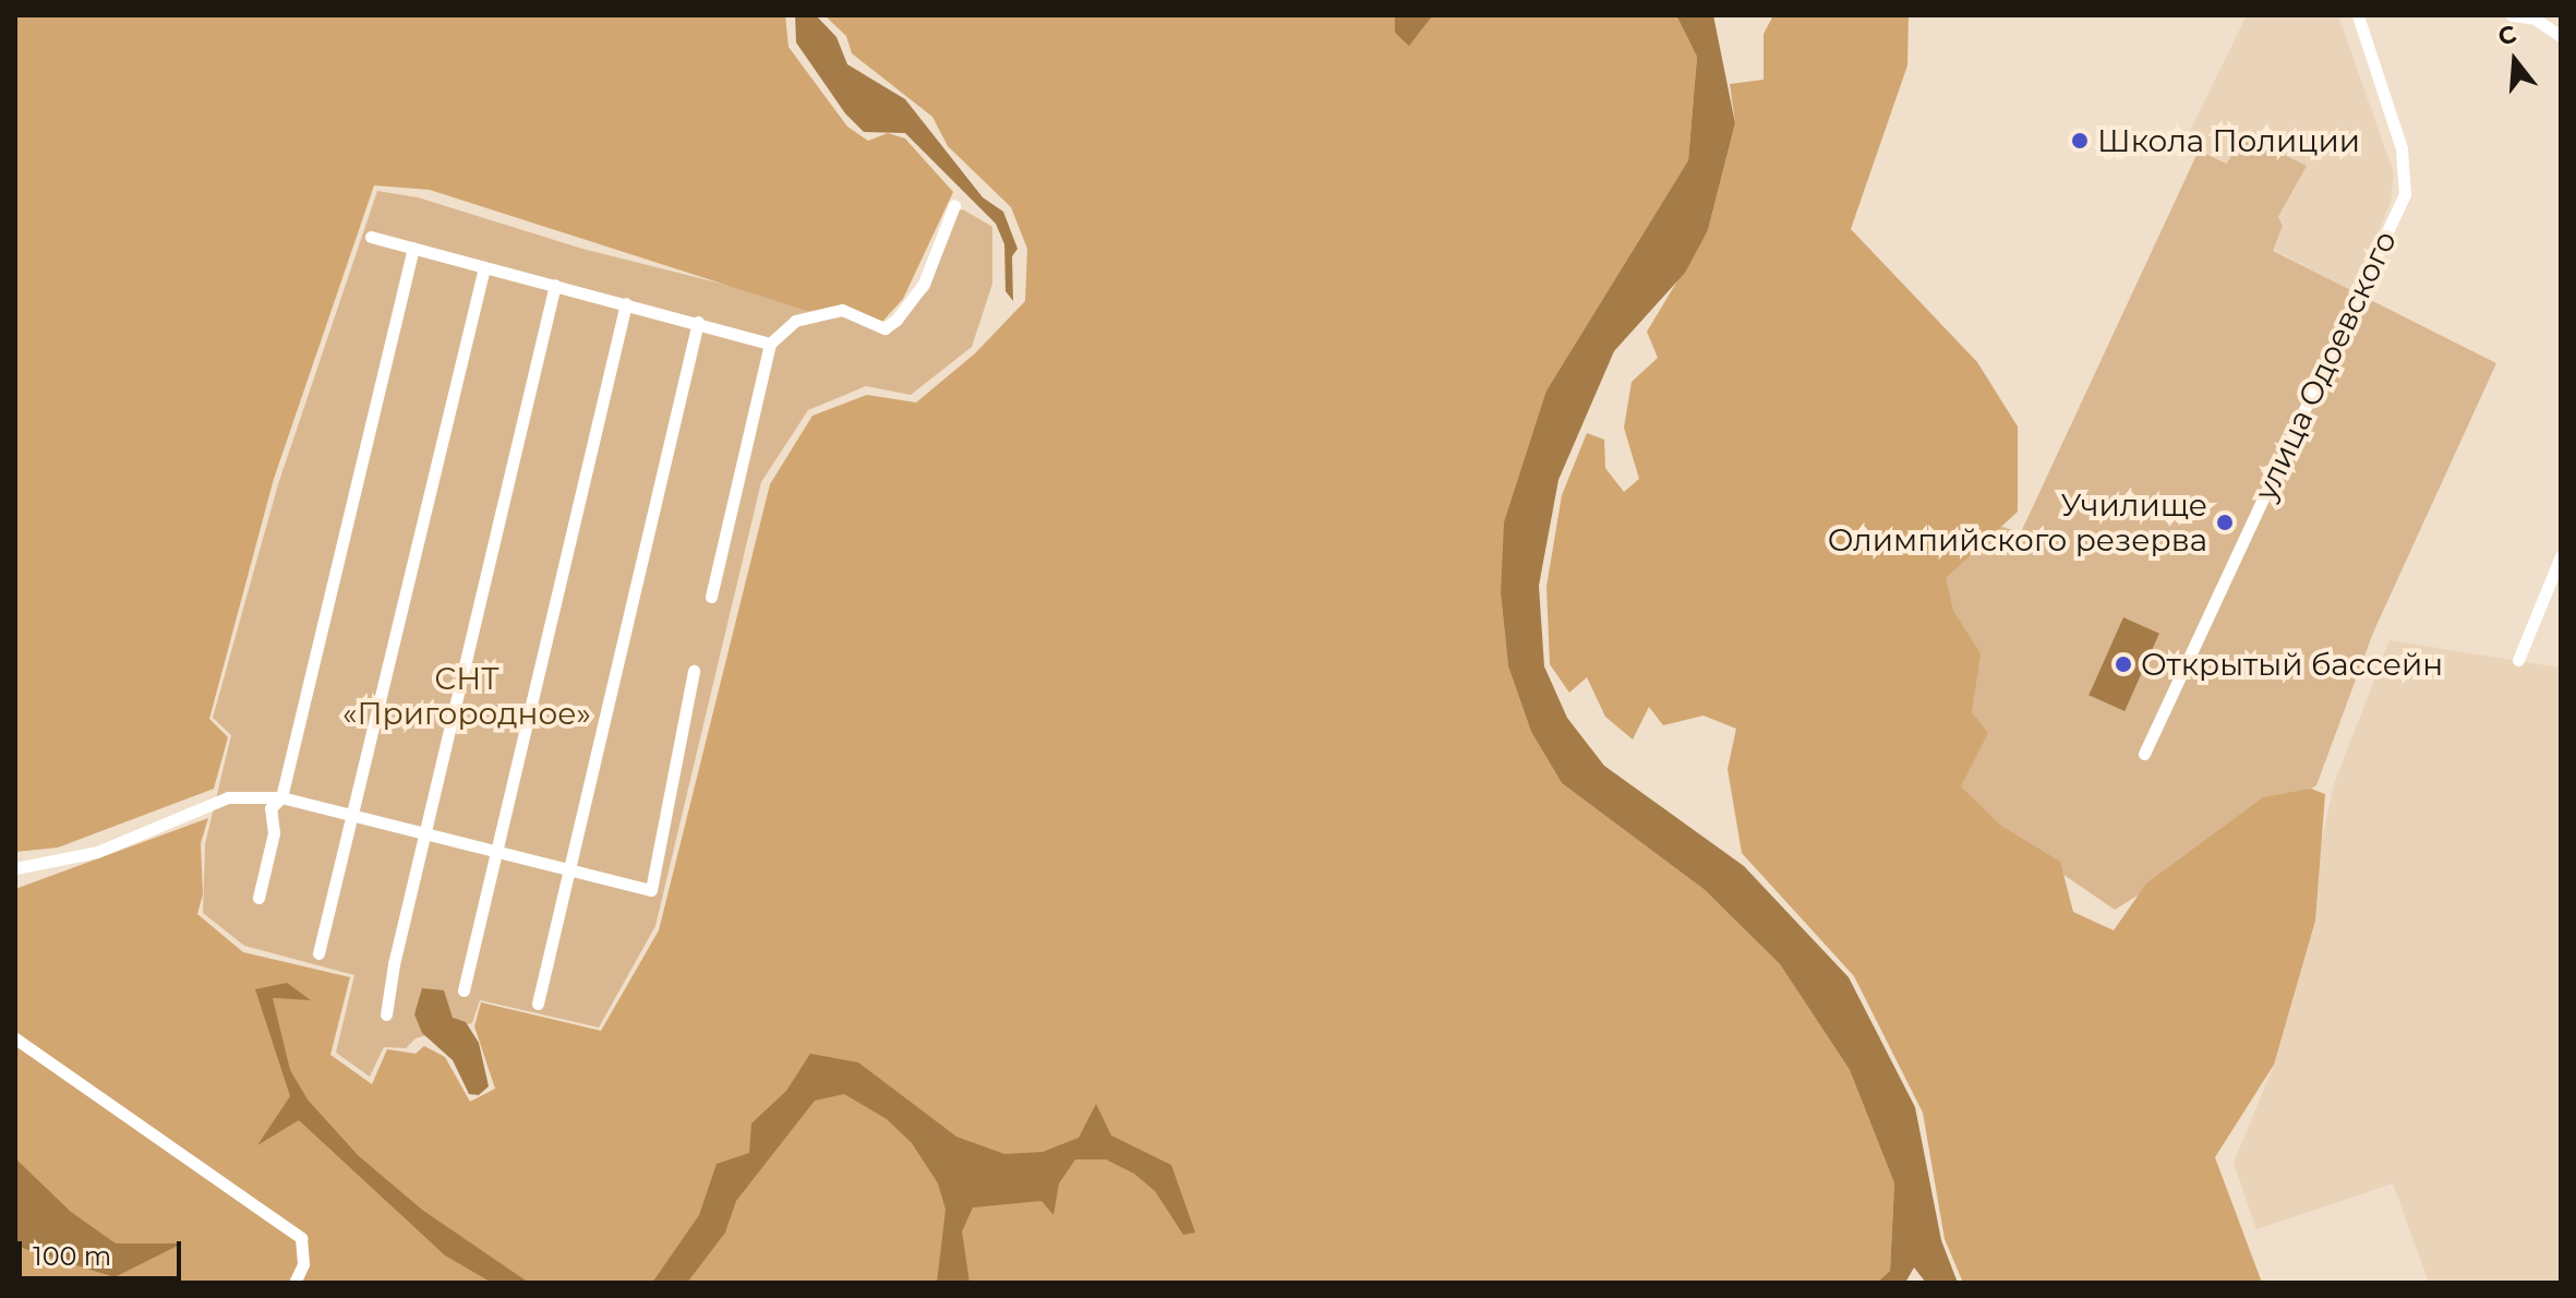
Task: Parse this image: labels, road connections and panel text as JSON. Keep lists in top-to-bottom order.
{
  "streets": {
    "street": ["улица Одоевского"]
  },
  "parks": ["СНТ «Пригородное»"],
  "places": ["Школа Полиции", "Училище Олимпийского резерва", "Открытый бассейн"],
  "scale_bar": "100 m",
  "north": "top"
}
